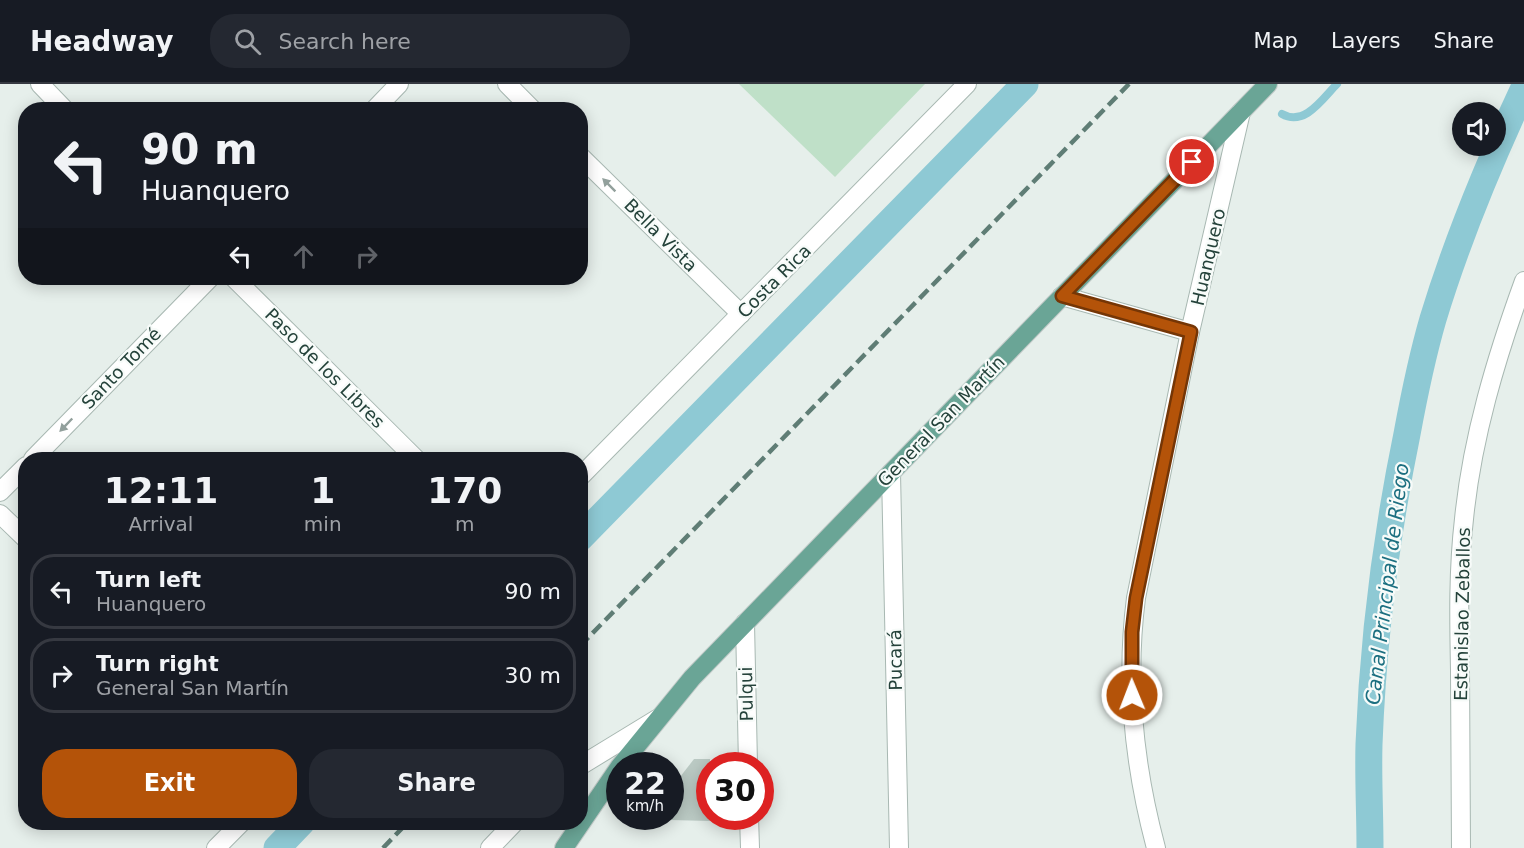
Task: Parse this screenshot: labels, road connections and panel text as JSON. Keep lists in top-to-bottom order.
{
  "streets": {
    "main road": ["General San Martín"],
    "street": [
      "Bella Vista",
      "Huanquero",
      "Costa Rica",
      "Santo Tomé",
      "Paso de los Libres",
      "Estanislao Zeballos",
      "Pucará",
      "Pulqui"
    ]
  },
  "crossings": [
    ["Bella Vista", "Costa Rica"],
    ["Huanquero", "General San Martín"],
    ["General San Martín", "Pucará"],
    ["General San Martín", "Pulqui"]
  ],
  "one_way": ["Bella Vista", "Santo Tomé"],
  "water": ["Canal Principal de Riego"],
  "page": {
    "header": "Headway",
    "search": "Search here",
    "nav": ["Map", "Layers", "Share"],
    "turn": ["90 m", "Huanquero"],
    "eta": [
      "12:11",
      "Arrival",
      "1",
      "min",
      "170",
      "m"
    ],
    "list": [
      {
        "name": "Turn left",
        "note": "Huanquero",
        "value": "90 m"
      },
      {
        "name": "Turn right",
        "note": "General San Martín",
        "value": "30 m"
      }
    ],
    "buttons": ["Exit", "Share"],
    "speed": "22 km/h",
    "limit": "30"
  }
}
